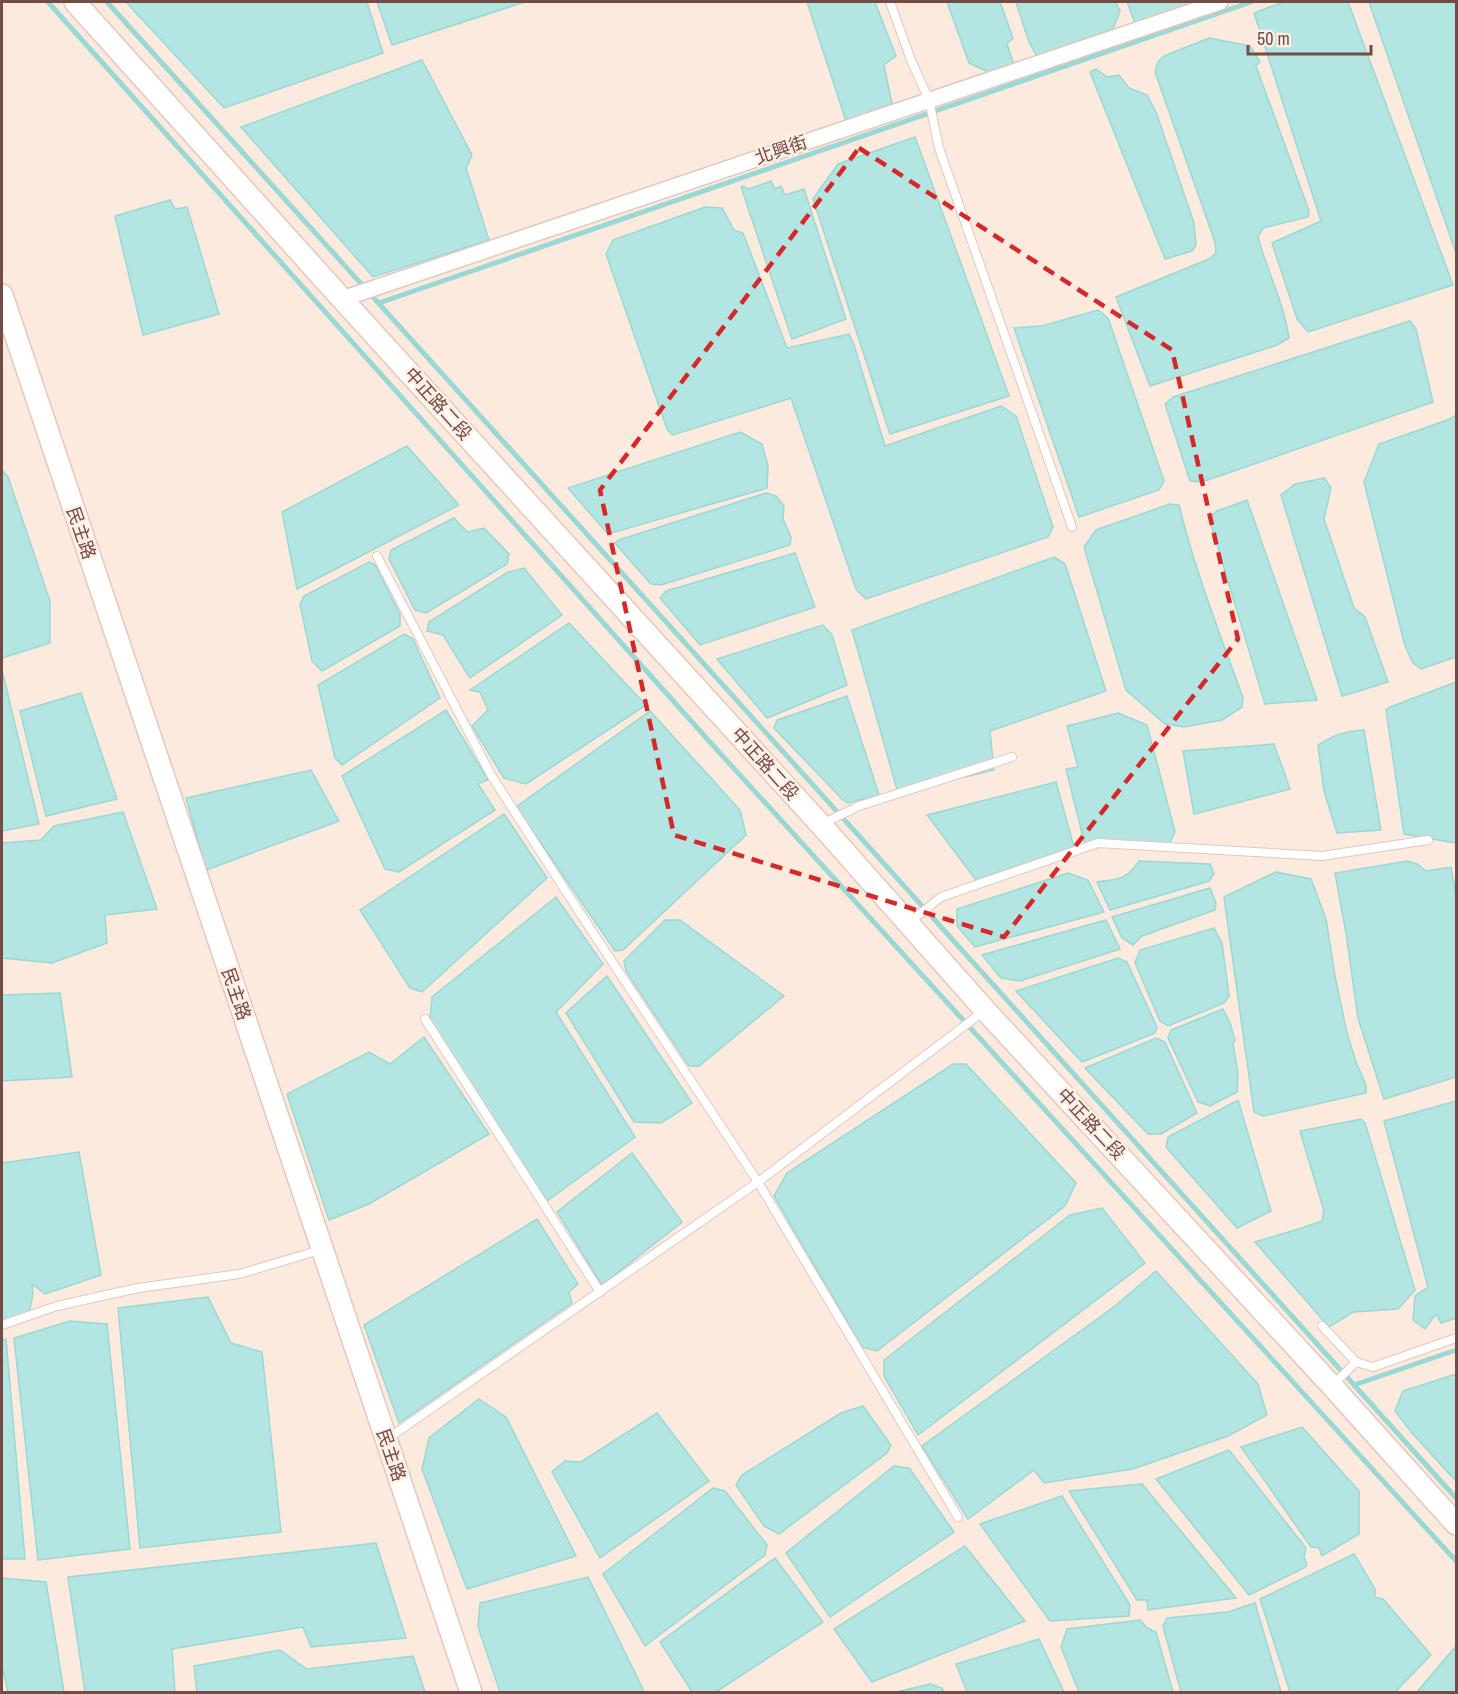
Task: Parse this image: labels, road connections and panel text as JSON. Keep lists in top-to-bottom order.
{
  "streets": {
    "main road": ["中正路二段", "民主路"],
    "street": ["北興街"]
  },
  "crossings": [
    ["北興街", "中正路二段"]
  ],
  "scale_bar": "50 m"
}
